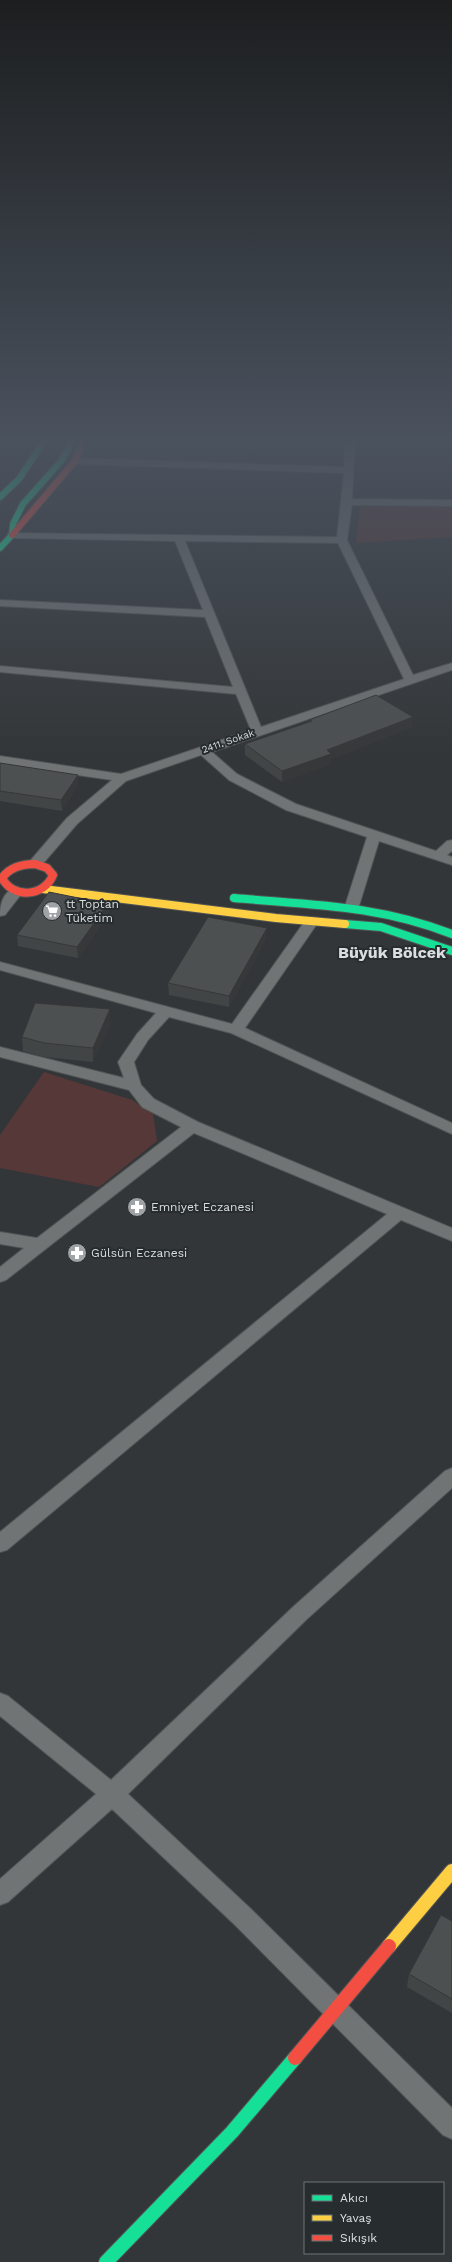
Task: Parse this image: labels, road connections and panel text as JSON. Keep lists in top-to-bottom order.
{
  "streets": {
    "street": ["2411. Sokak"]
  },
  "districts": ["Büyük Bölcek"],
  "places": {
    "supermarket": ["tt Toptan Tüketim"],
    "pharmacy": ["Emniyet Eczanesi", "Gülsün Eczanesi"]
  },
  "legend": ["Akıcı", "Yavaş", "Sıkışık"]
}
